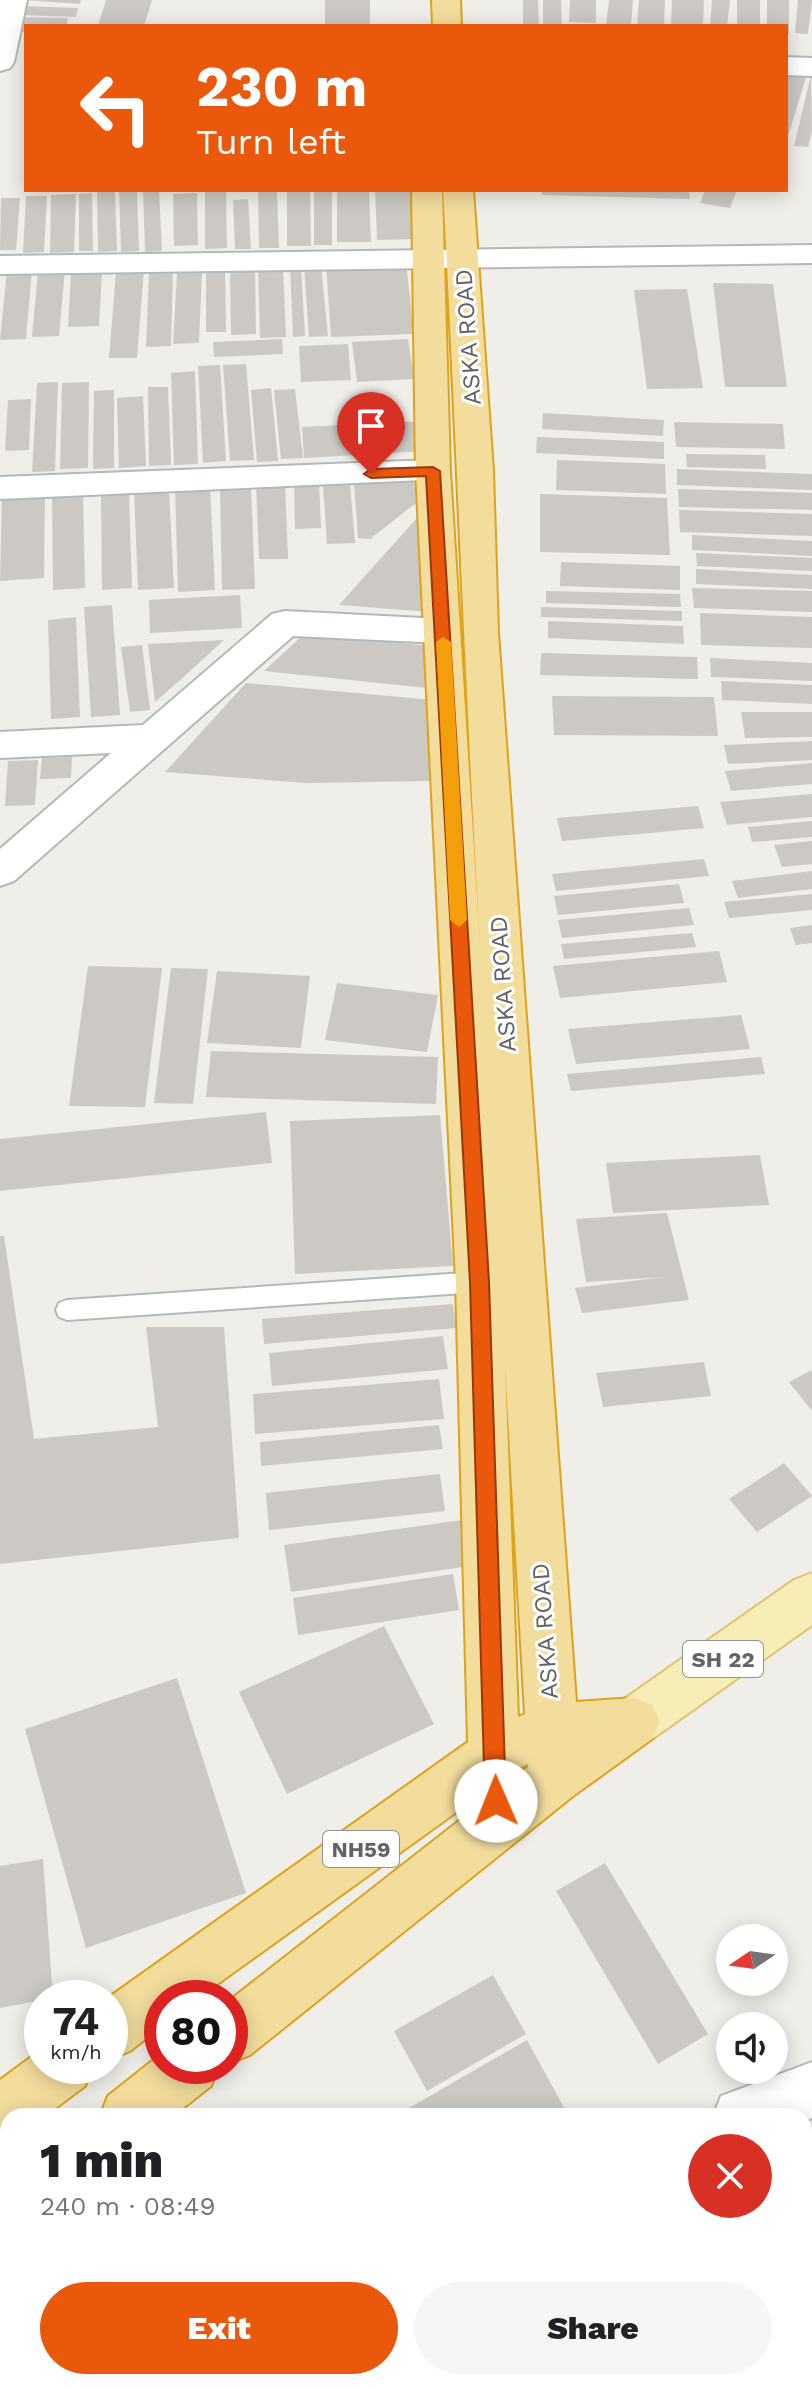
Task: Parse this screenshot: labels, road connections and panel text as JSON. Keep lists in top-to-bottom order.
{
  "streets": {
    "highway": ["ASKA ROAD", "NH59"],
    "main road": ["SH 22"]
  },
  "crossings": [
    ["ASKA ROAD", "NH59"],
    ["SH 22", "NH59"]
  ],
  "north": "left",
  "page": {
    "turn": ["230 m", "Turn left"],
    "speed": "74 km/h",
    "limit": "80",
    "heading": ["1 min", "240 m · 08:49"],
    "buttons": ["Exit", "Share"]
  }
}
